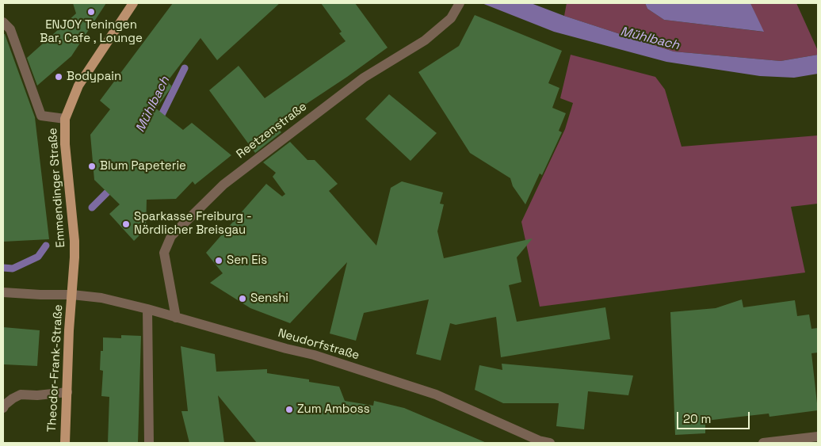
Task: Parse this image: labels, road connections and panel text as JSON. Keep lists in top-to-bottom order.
{
  "streets": {
    "main road": ["Emmendinger Straße", "Theodor-Frank-Straße"],
    "street": ["Reetzenstraße", "Neudorfstraße"]
  },
  "crossings": [
    ["Reetzenstraße", "Neudorfstraße"],
    ["Emmendinger Straße", "Neudorfstraße"],
    ["Emmendinger Straße", "Theodor-Frank-Straße"],
    ["Neudorfstraße", "Theodor-Frank-Straße"]
  ],
  "water": ["Mühlbach"],
  "places": [
    "ENJOY Teningen Bar, Cafe , Lounge",
    "Bodypain",
    "Blum Papeterie",
    "Sparkasse Freiburg - Nördlicher Breisgau",
    "Sen Eis",
    "Senshi",
    "Zum Amboss"
  ],
  "scale_bar": "20 m"
}
